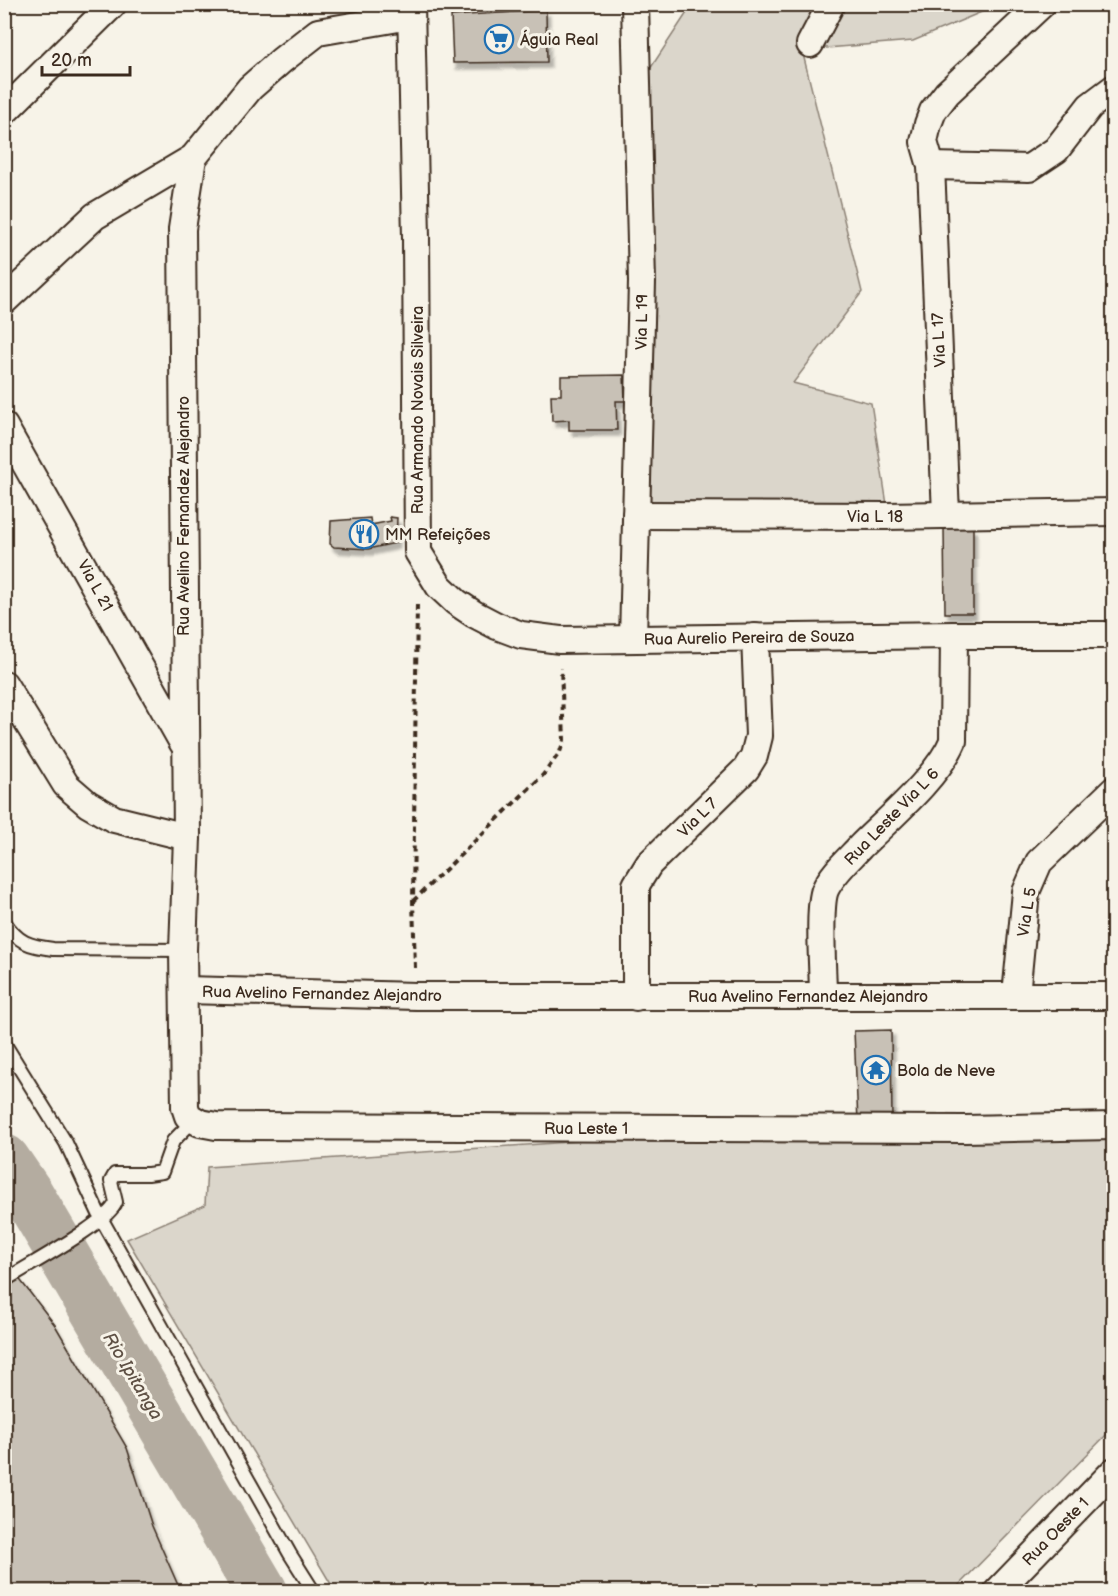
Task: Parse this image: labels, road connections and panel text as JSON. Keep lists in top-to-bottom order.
{
  "streets": {
    "street": [
      "Via L 19",
      "Via L 17",
      "Rua Armando Novais Silveira",
      "Rua Avelino Fernandez Alejandro",
      "Via L 18",
      "Via L 21",
      "Rua Aurelio Pereira de Souza",
      "Rua Leste Via L 6",
      "Via L 7",
      "Via L 5",
      "Rua Leste 1",
      "Rua Oeste 1"
    ]
  },
  "crossings": [
    ["Via L 19", "Via L 18"],
    ["Via L 19", "Rua Aurelio Pereira de Souza"],
    ["Via L 17", "Via L 18"],
    ["Rua Armando Novais Silveira", "Rua Aurelio Pereira de Souza"],
    ["Rua Avelino Fernandez Alejandro", "Via L 21"],
    ["Rua Avelino Fernandez Alejandro", "Rua Leste Via L 6"],
    ["Rua Avelino Fernandez Alejandro", "Via L 7"],
    ["Rua Avelino Fernandez Alejandro", "Via L 5"],
    ["Rua Aurelio Pereira de Souza", "Rua Leste Via L 6"],
    ["Rua Aurelio Pereira de Souza", "Via L 7"]
  ],
  "water": ["Rio Ipitanga"],
  "places": {
    "supermarket": ["Águia Real"],
    "restaurant": ["MM Refeições"],
    "temple": ["Bola de Neve"]
  },
  "scale_bar": "20 m"
}
